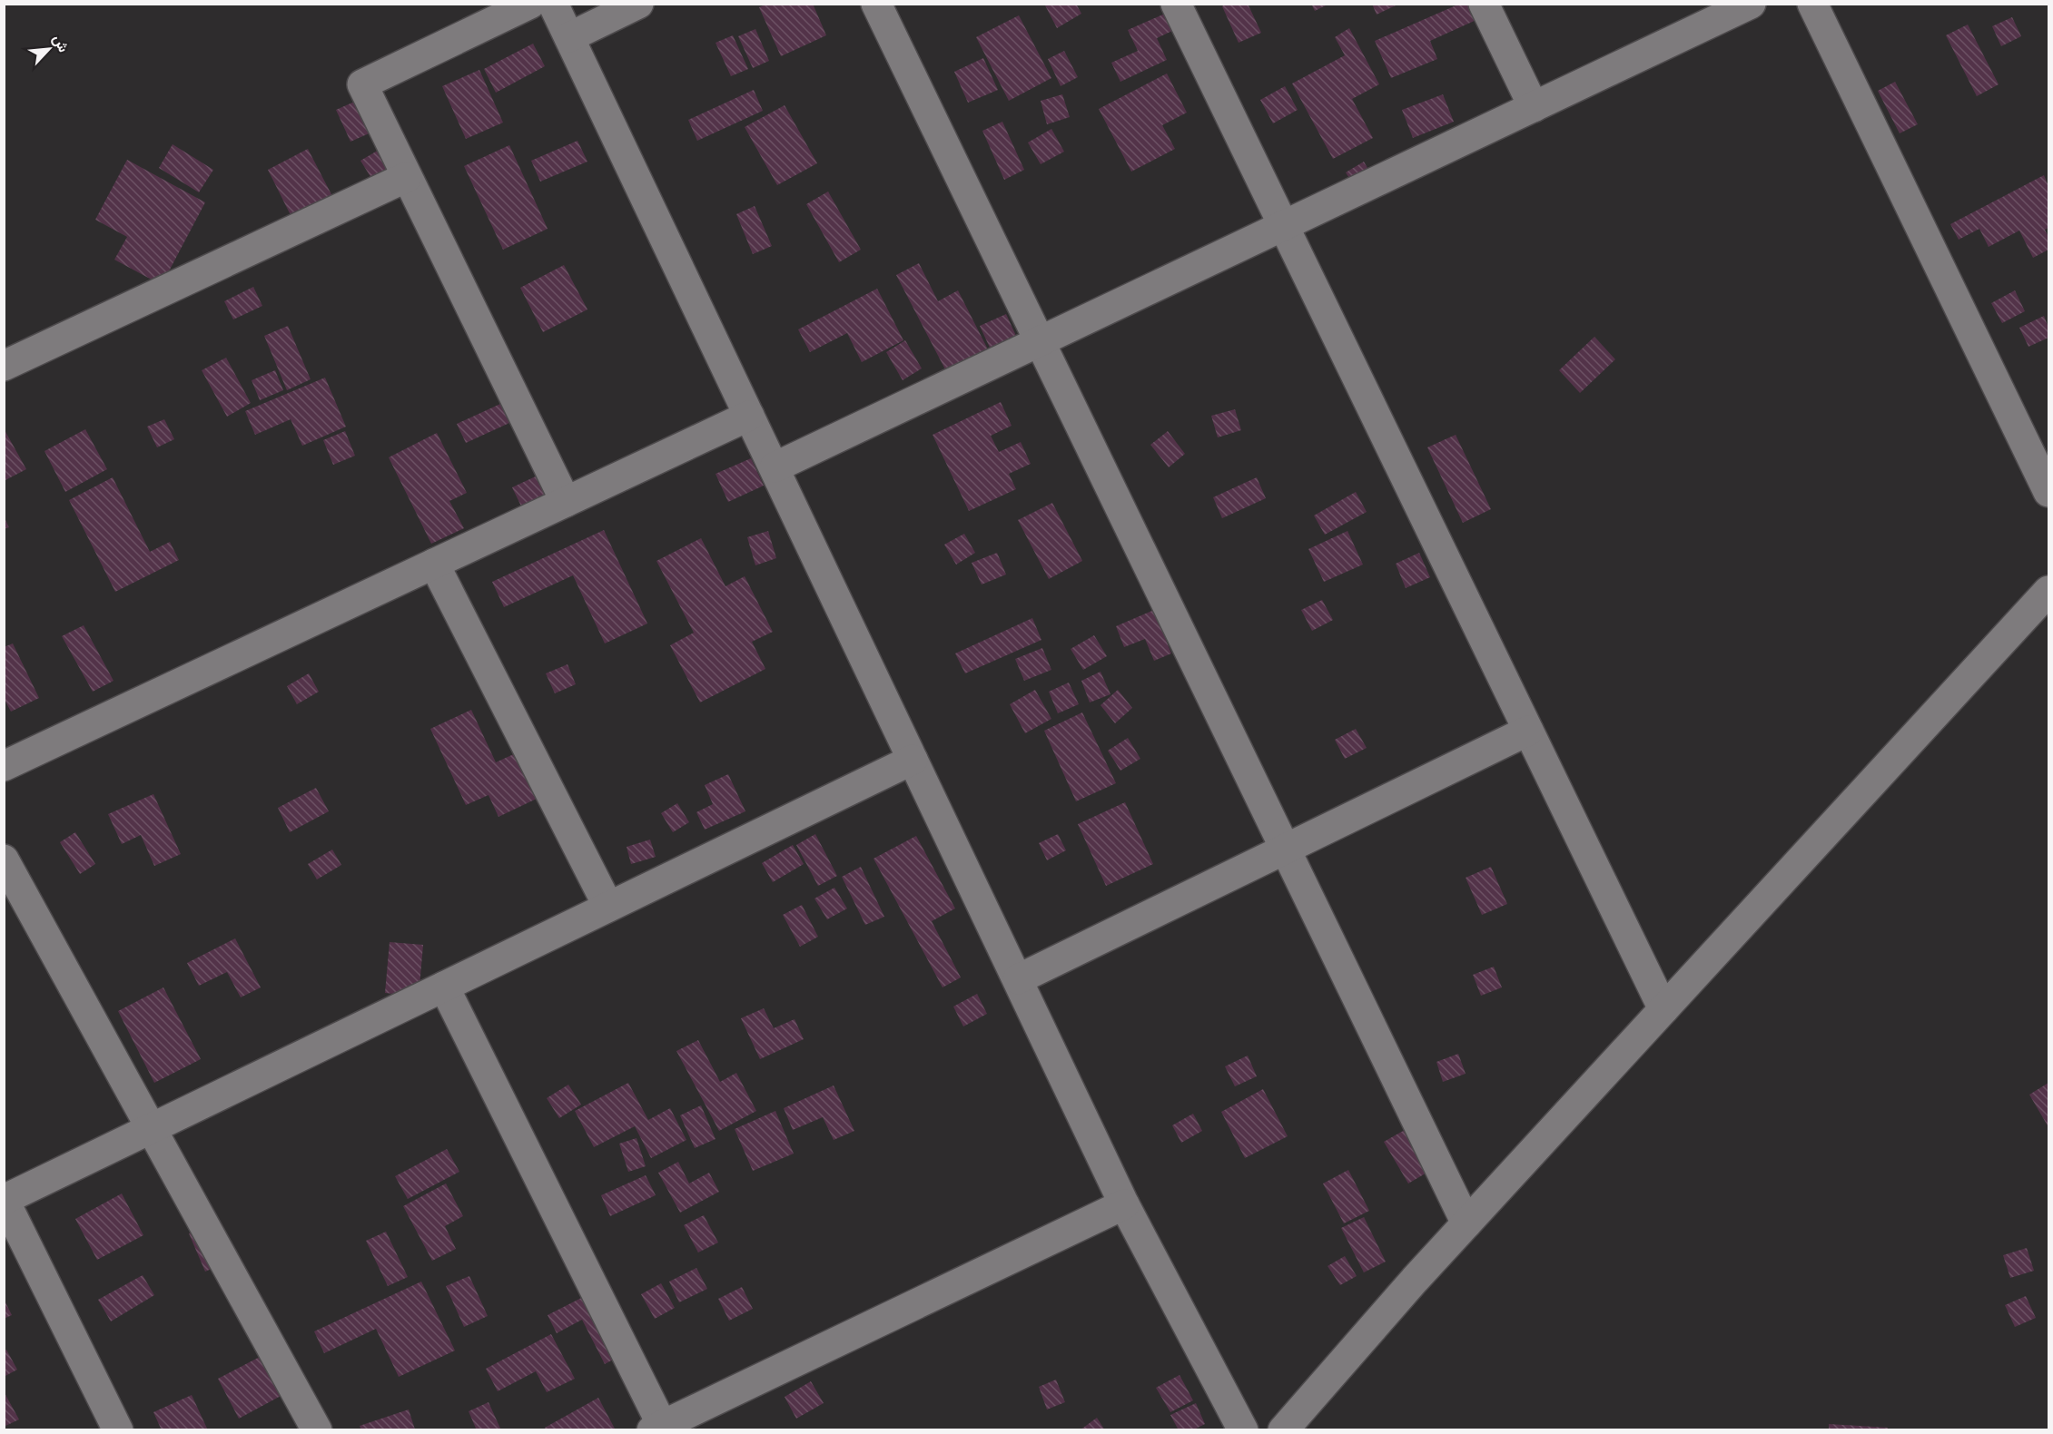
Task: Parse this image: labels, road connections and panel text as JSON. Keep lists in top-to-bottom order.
{
  "north": "top right"
}
